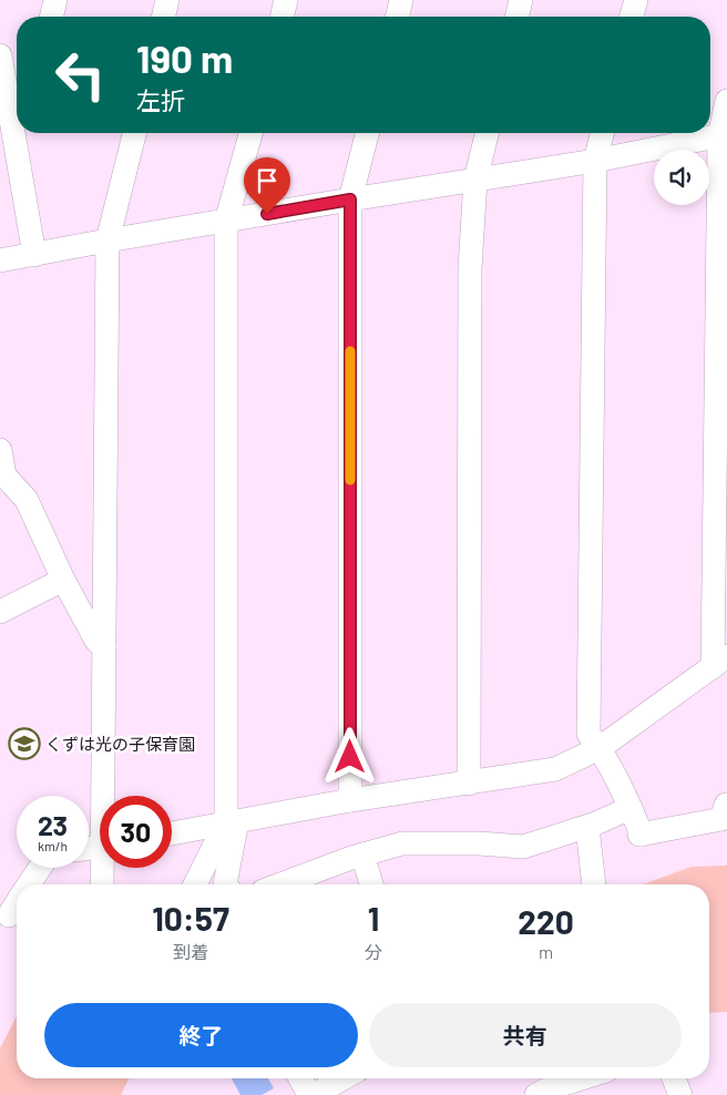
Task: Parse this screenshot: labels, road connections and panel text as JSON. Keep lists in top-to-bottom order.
{
  "places": {
    "school or university": ["くずは光の子保育園"]
  },
  "page": {
    "turn": ["190 m", "左折"],
    "speed": "23 km/h",
    "limit": "30",
    "eta": [
      "10:57",
      "到着",
      "1",
      "分",
      "220",
      "m"
    ],
    "buttons": ["終了", "共有"]
  }
}
